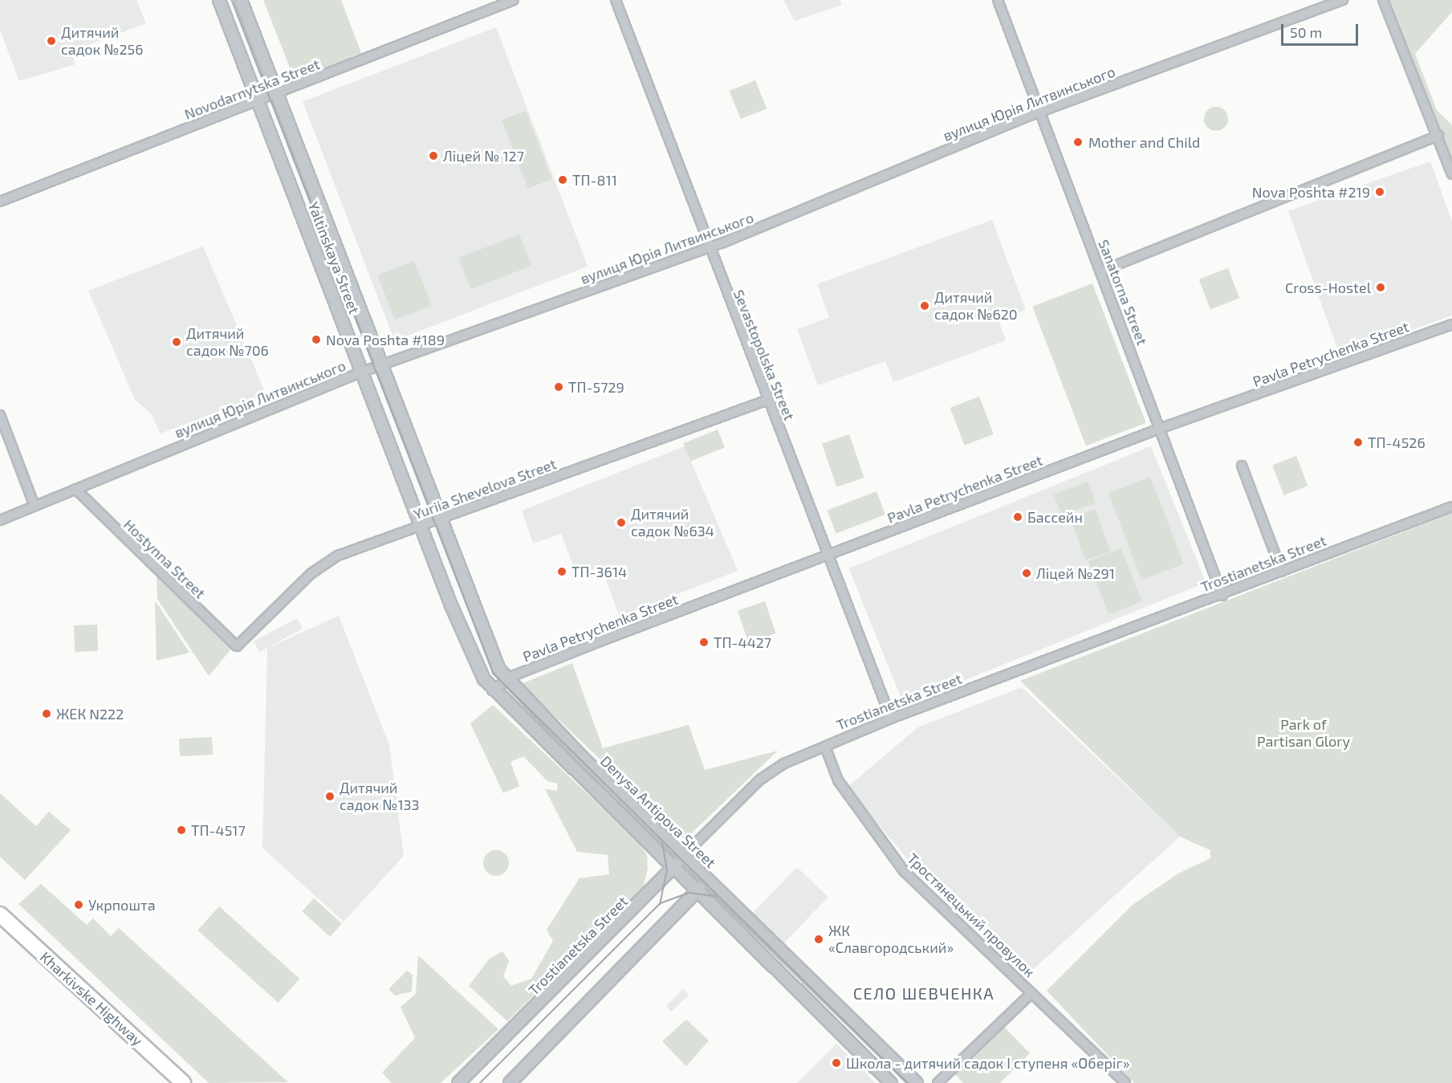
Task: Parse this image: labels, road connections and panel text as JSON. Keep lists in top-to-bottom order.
{
  "streets": {
    "main road": ["Kharkivske Highway"],
    "street": [
      "Novodarnytska Street",
      "вулиця Юрія Литвинського",
      "Yaltinskaya Street",
      "Sanatorna Street",
      "Pavla Petrychenka Street",
      "Sevastopolska Street",
      "Yuriia Shevelova Street",
      "Hostynna Street",
      "Trostianetska Street",
      "Denysa Antipova Street",
      "Тростянецький провулок"
    ]
  },
  "crossings": [
    ["Novodarnytska Street", "Yaltinskaya Street"],
    ["вулиця Юрія Литвинського", "Yaltinskaya Street"],
    ["вулиця Юрія Литвинського", "Sanatorna Street"],
    ["вулиця Юрія Литвинського", "Sevastopolska Street"],
    ["вулиця Юрія Литвинського", "Hostynna Street"],
    ["Yaltinskaya Street", "Yuriia Shevelova Street"],
    ["Yaltinskaya Street", "Denysa Antipova Street"],
    ["Sanatorna Street", "Pavla Petrychenka Street"],
    ["Sanatorna Street", "Trostianetska Street"],
    ["Pavla Petrychenka Street", "Sevastopolska Street"],
    ["Pavla Petrychenka Street", "Denysa Antipova Street"],
    ["Sevastopolska Street", "Yuriia Shevelova Street"],
    ["Sevastopolska Street", "Trostianetska Street"],
    ["Yuriia Shevelova Street", "Hostynna Street"],
    ["Yuriia Shevelova Street", "Denysa Antipova Street"],
    ["Trostianetska Street", "Denysa Antipova Street"],
    ["Trostianetska Street", "Тростянецький провулок"]
  ],
  "districts": ["СЕЛО ШЕВЧЕНКА"],
  "parks": ["Park of Partisan Glory"],
  "places": [
    "Дитячий садок №256",
    "Mother and Child",
    "Ліцей № 127",
    "ТП-811",
    "Nova Poshta #219",
    "Cross-Hostel",
    "Дитячий садок №620",
    "Nova Poshta #189",
    "Дитячий садок №706",
    "ТП-5729",
    "ТП-4526",
    "Бассейн",
    "Дитячий садок №634",
    "ТП-3614",
    "Ліцей №291",
    "ТП-4427",
    "ЖЕК N222",
    "Дитячий садок №133",
    "ТП-4517",
    "Укрпошта",
    "ЖК «Славгородський»",
    "Школа - дитячий садок І ступеня «Оберіг»"
  ],
  "scale_bar": "50 m"
}
